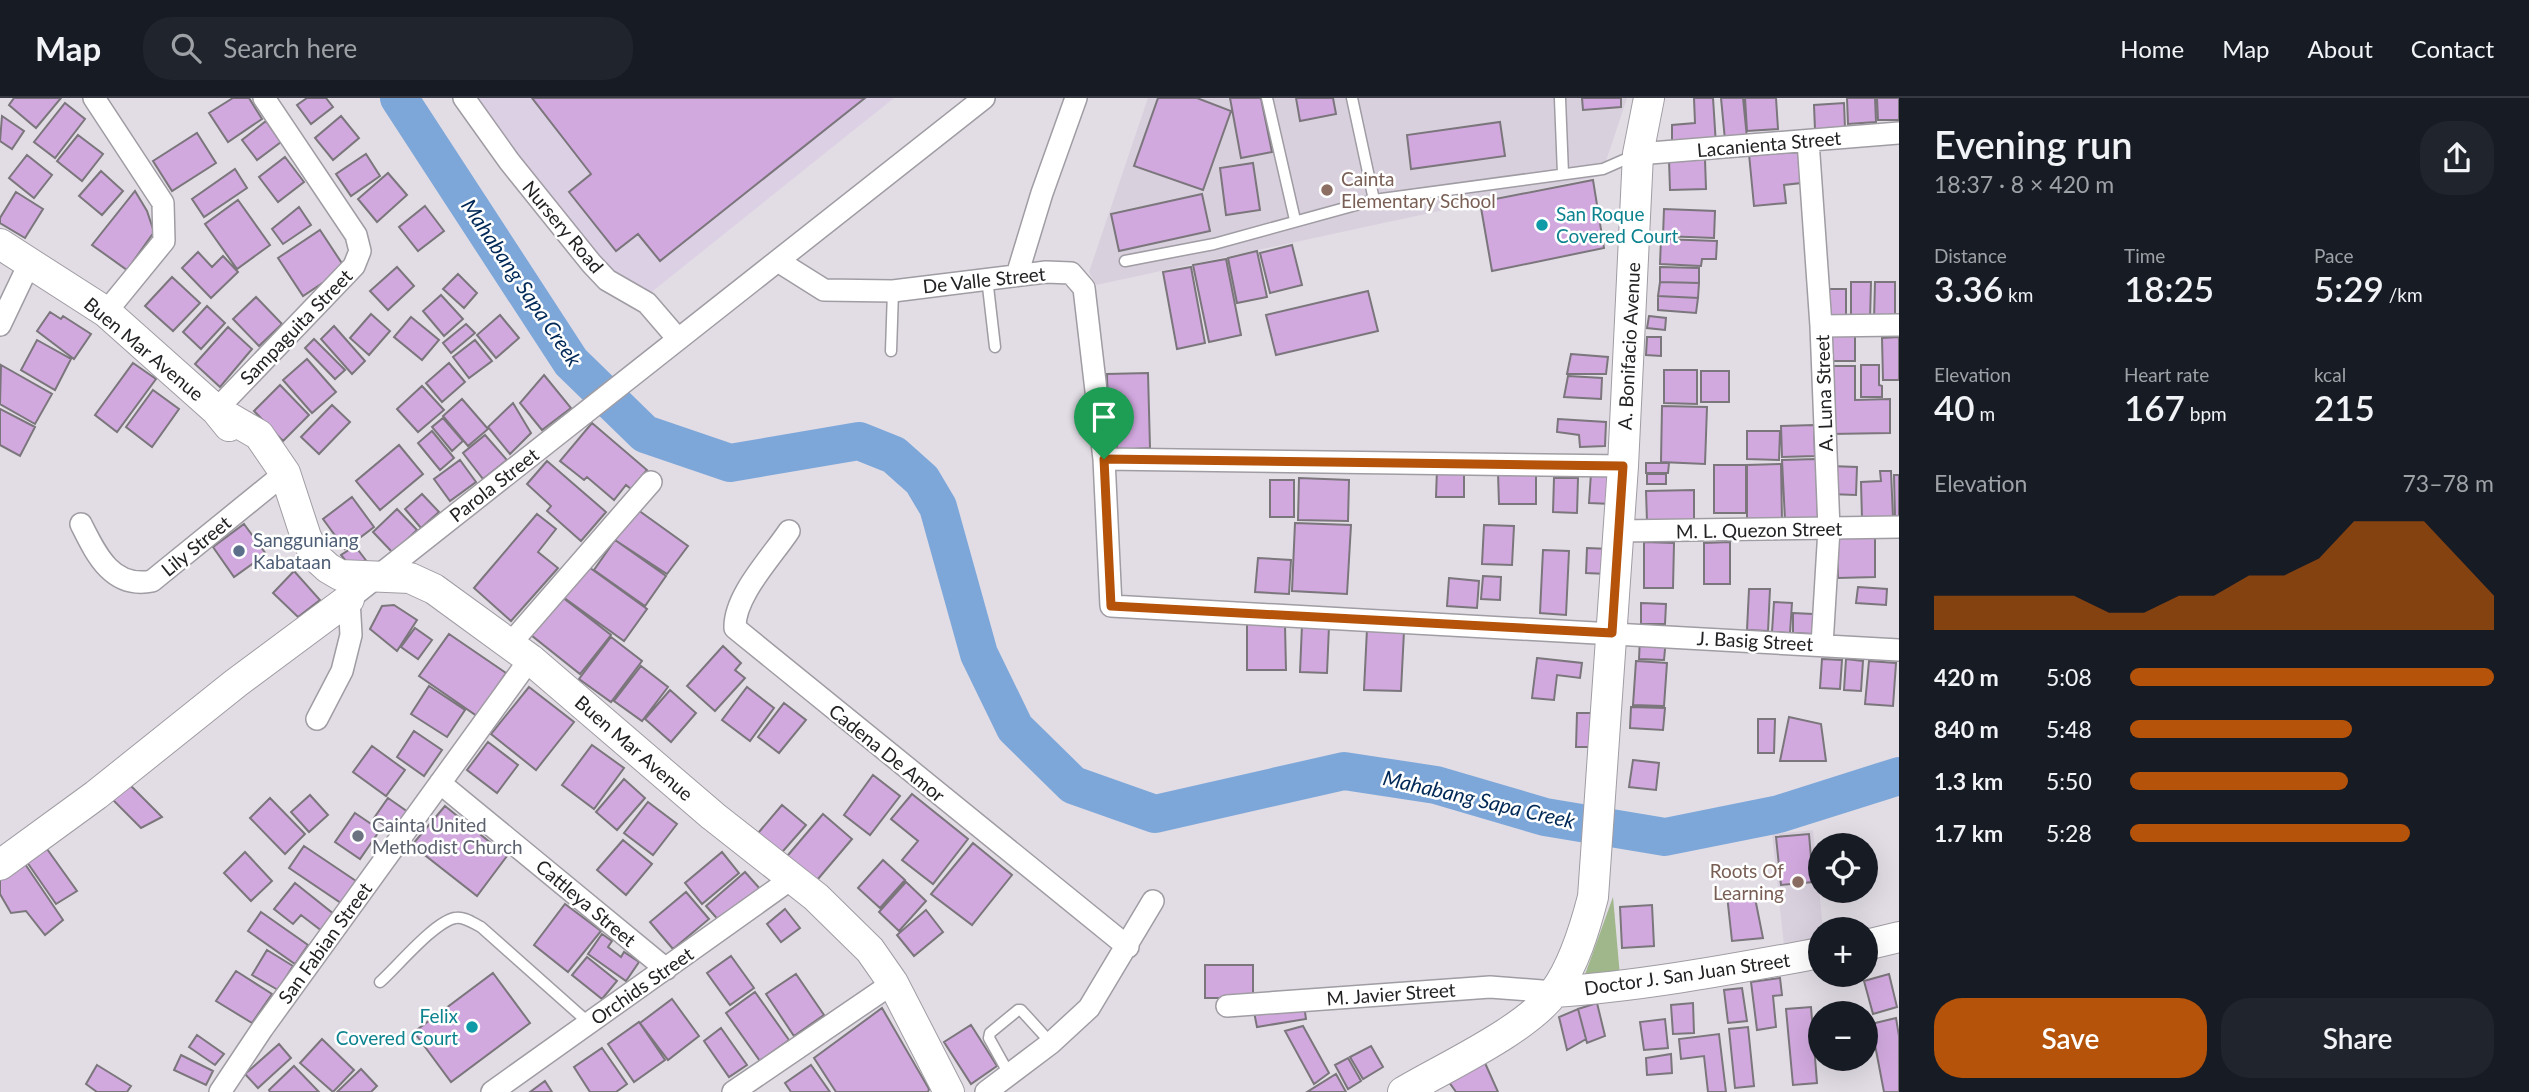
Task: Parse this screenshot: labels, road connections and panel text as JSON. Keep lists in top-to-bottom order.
{
  "streets": {
    "street": [
      "Lacanienta Street",
      "Nursery Road",
      "De Valle Street",
      "Sampaguita Street",
      "A. Bonifacio Avenue",
      "Buen Mar Avenue",
      "A. Luna Street",
      "Parola Street",
      "M. L. Quezon Street",
      "Lily Street",
      "J. Basig Street",
      "Cadena De Amor",
      "Cattleya Street",
      "San Fabian Street",
      "Doctor J. San Juan Street",
      "Orchids Street",
      "M. Javier Street"
    ]
  },
  "crossings": [
    ["Lacanienta Street", "A. Bonifacio Avenue"],
    ["Lacanienta Street", "A. Luna Street"],
    ["Nursery Road", "Parola Street"],
    ["De Valle Street", "Parola Street"],
    ["De Valle Street", "J. Basig Street"],
    ["Sampaguita Street", "Buen Mar Avenue"],
    ["A. Bonifacio Avenue", "M. L. Quezon Street"],
    ["A. Bonifacio Avenue", "J. Basig Street"],
    ["A. Bonifacio Avenue", "Doctor J. San Juan Street"],
    ["A. Bonifacio Avenue", "M. Javier Street"],
    ["Buen Mar Avenue", "Parola Street"],
    ["Buen Mar Avenue", "Lily Street"],
    ["Buen Mar Avenue", "San Fabian Street"],
    ["Buen Mar Avenue", "Orchids Street"],
    ["A. Luna Street", "M. L. Quezon Street"],
    ["A. Luna Street", "J. Basig Street"],
    ["Cattleya Street", "San Fabian Street"],
    ["Cattleya Street", "Orchids Street"],
    ["Doctor J. San Juan Street", "M. Javier Street"]
  ],
  "water": ["Mahabang Sapa Creek"],
  "places": [
    "Cainta Elementary School",
    "San Roque Covered Court",
    "Sangguniang Kabataan",
    "Cainta United Methodist Church",
    "Roots Of Learning",
    "Felix Covered Court"
  ],
  "page": {
    "header": "Map",
    "search": "Search here",
    "nav": [
      "Home",
      "Map",
      "About",
      "Contact"
    ],
    "heading": ["Evening run", "18:37 · 8 × 420 m"],
    "stats": [
      ["Distance", "3.36 km"],
      ["Time", "18:25"],
      ["Pace", "5:29 /km"],
      ["Elevation", "40 m"],
      ["Heart rate", "167 bpm"],
      ["kcal", "215"]
    ],
    "chart": ["Elevation", "73–78 m"],
    "list": [
      {
        "name": "420 m",
        "note": "5:08"
      },
      {
        "name": "840 m",
        "note": "5:48"
      },
      {
        "name": "1.3 km",
        "note": "5:50"
      },
      {
        "name": "1.7 km",
        "note": "5:28"
      }
    ],
    "map_buttons": ["+", "−"],
    "buttons": ["Save", "Share"]
  }
}
